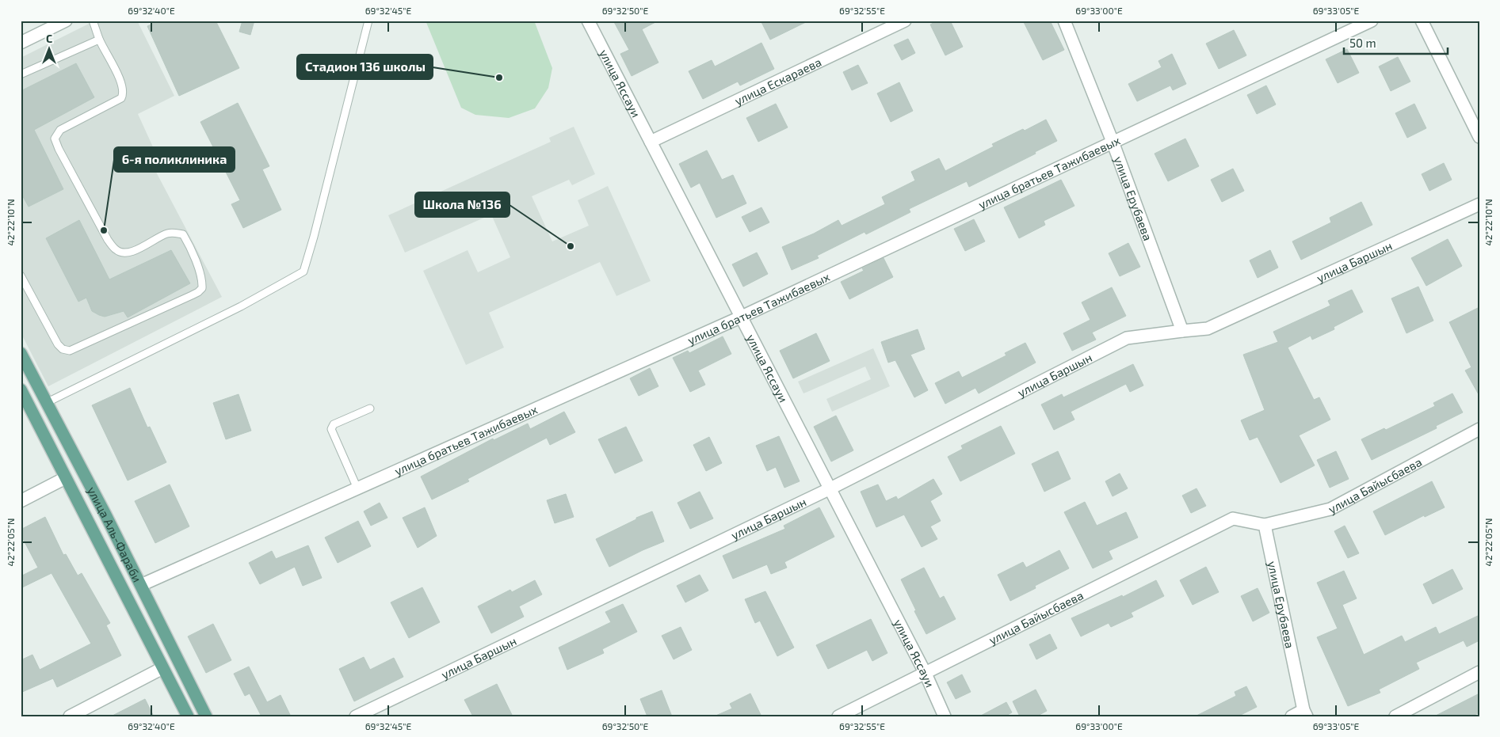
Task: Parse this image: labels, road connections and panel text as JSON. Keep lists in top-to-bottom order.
{
  "streets": {
    "main road": ["улица Аль-Фараби"],
    "street": [
      "улица Ескараева",
      "улица Яссауи",
      "улица братьев Тажибаевых",
      "улица Ерубаева",
      "улица Баршын",
      "улица Байысбаева"
    ]
  },
  "crossings": [
    ["улица Ескараева", "улица Яссауи"],
    ["улица Яссауи", "улица братьев Тажибаевых"],
    ["улица Яссауи", "улица Баршын"],
    ["улица Яссауи", "улица Байысбаева"],
    ["улица братьев Тажибаевых", "улица Ерубаева"],
    ["улица братьев Тажибаевых", "улица Аль-Фараби"],
    ["улица Ерубаева", "улица Баршын"],
    ["улица Ерубаева", "улица Байысбаева"]
  ],
  "places": ["Стадион 136 школы", "6-я поликлиника", "Школа №136"],
  "scale_bar": "50 m",
  "north": "top",
  "coordinates": [
    "69°32'40\"E",
    "69°32'45\"E",
    "69°32'50\"E",
    "69°32'55\"E",
    "69°33'00\"E",
    "69°33'05\"E",
    "42°22'10\"N",
    "42°22'05\"N"
  ]
}
